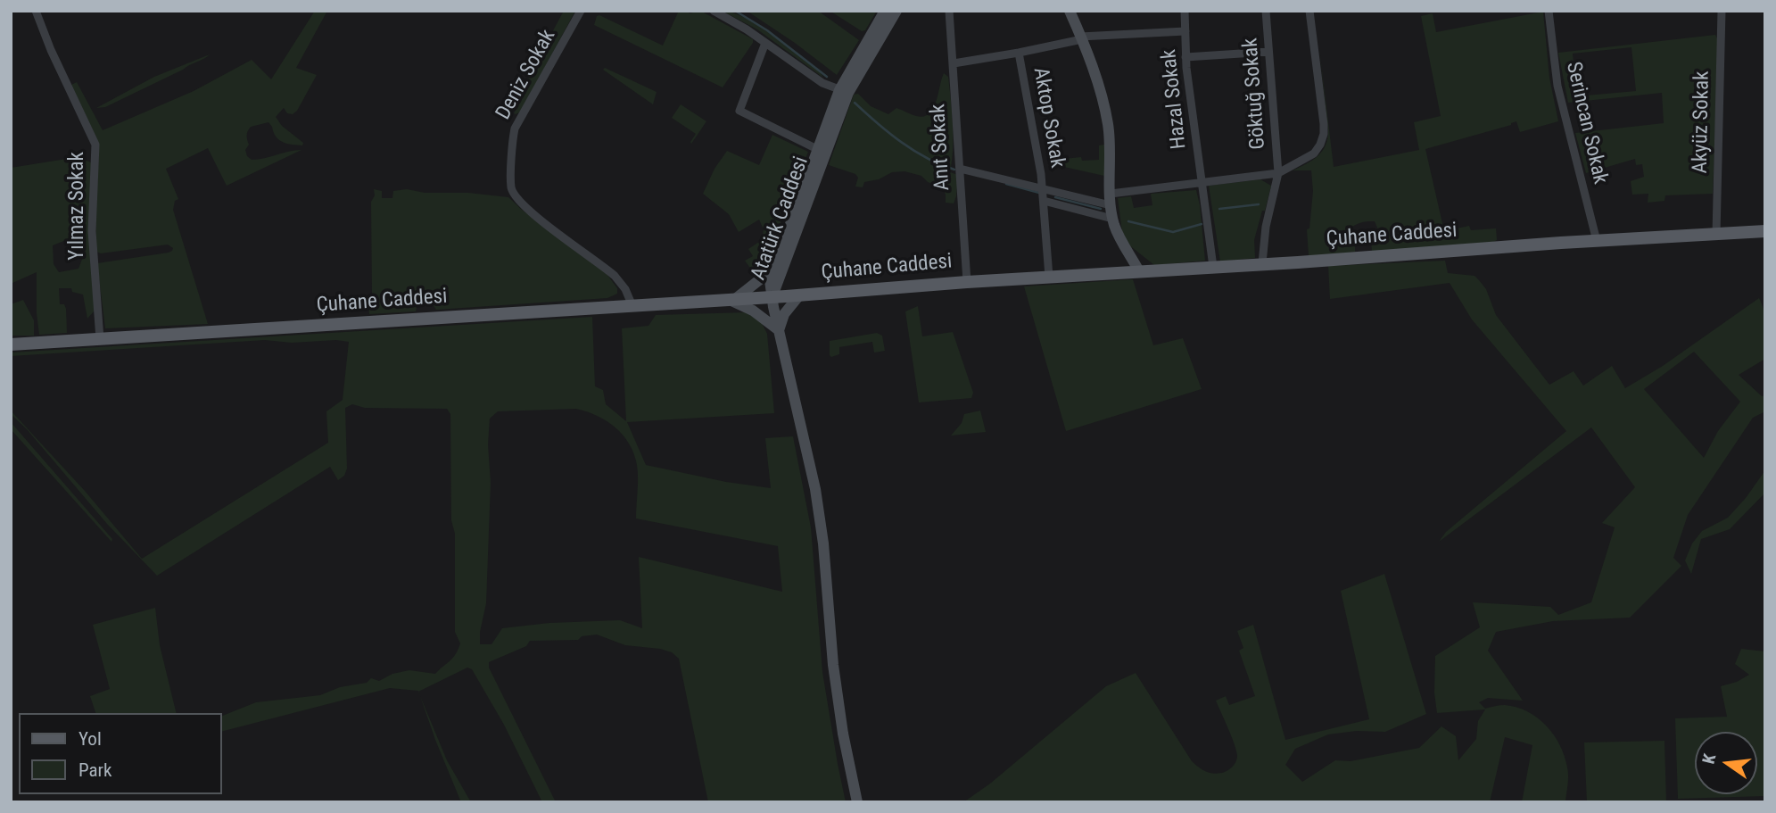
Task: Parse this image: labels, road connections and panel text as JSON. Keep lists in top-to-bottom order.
{
  "streets": {
    "main road": ["Atatürk Caddesi", "Çuhane Caddesi"],
    "street": [
      "Deniz Sokak",
      "Göktuğ Sokak",
      "Hazal Sokak",
      "Aktop Sokak",
      "Akyüz Sokak",
      "Serincan Sokak",
      "Anıt Sokak",
      "Yılmaz Sokak"
    ]
  },
  "crossings": [
    ["Deniz Sokak", "Çuhane Caddesi"],
    ["Göktuğ Sokak", "Çuhane Caddesi"],
    ["Hazal Sokak", "Çuhane Caddesi"],
    ["Aktop Sokak", "Çuhane Caddesi"],
    ["Akyüz Sokak", "Çuhane Caddesi"],
    ["Serincan Sokak", "Çuhane Caddesi"],
    ["Anıt Sokak", "Çuhane Caddesi"],
    ["Yılmaz Sokak", "Çuhane Caddesi"],
    ["Atatürk Caddesi", "Çuhane Caddesi"]
  ],
  "legend": ["Yol", "Park"],
  "north": "left"
}
